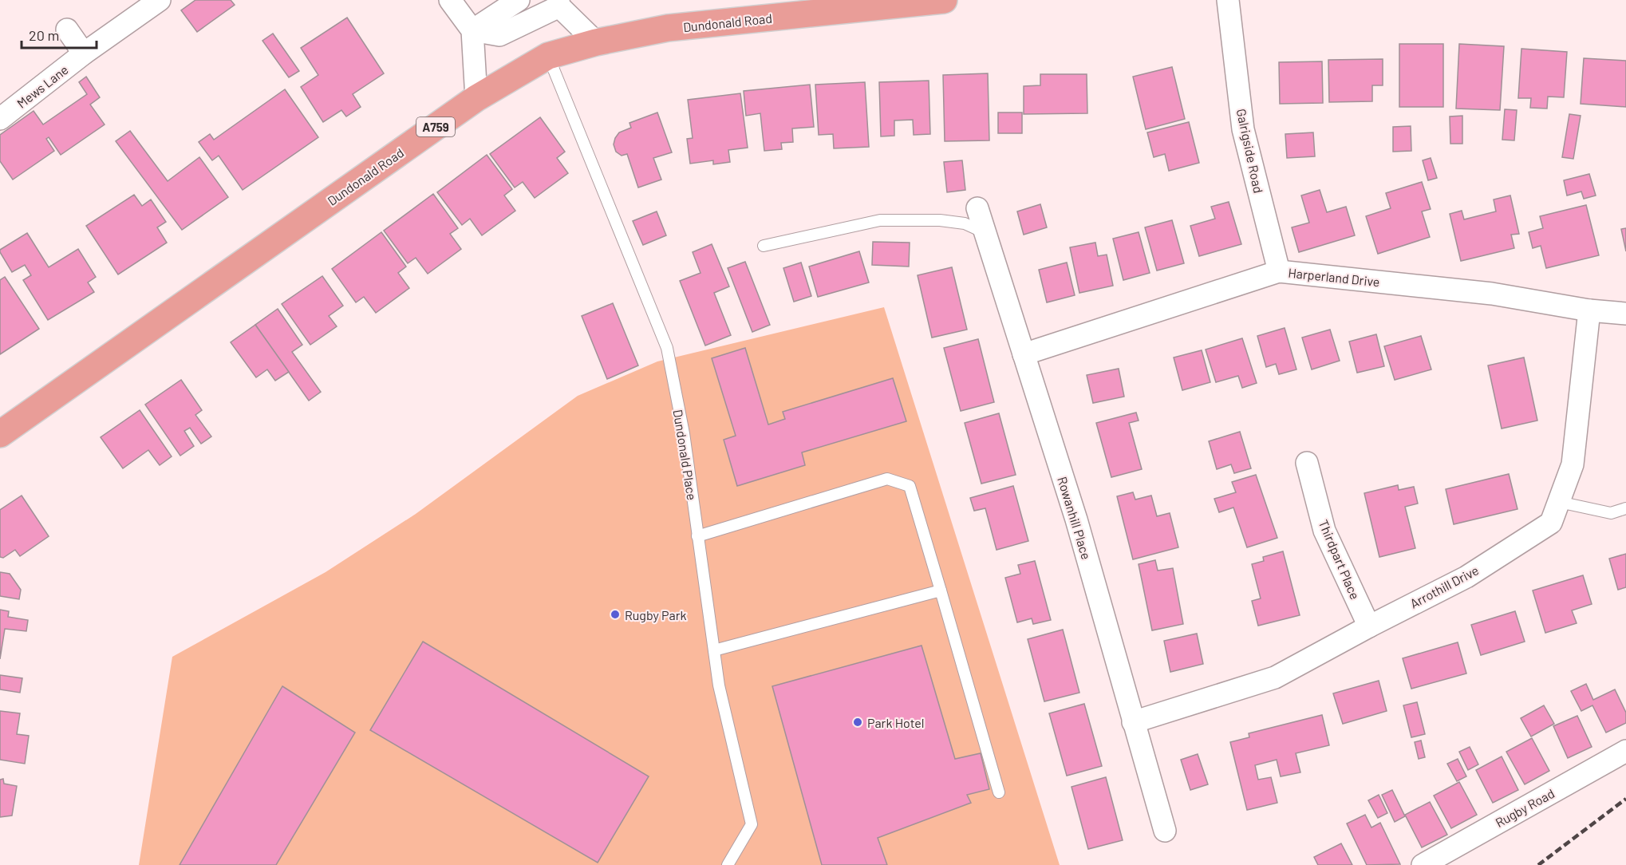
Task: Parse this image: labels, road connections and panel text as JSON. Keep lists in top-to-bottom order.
{
  "streets": {
    "main road": ["Dundonald Road", "A759"],
    "street": [
      "Mews Lane",
      "Galrigside Road",
      "Harperland Drive",
      "Rowanhill Place",
      "Thirdpart Place",
      "Arrothill Drive",
      "Rugby Road"
    ],
    "lane": ["Dundonald Place"]
  },
  "crossings": [
    ["Dundonald Road", "Dundonald Place"],
    ["Galrigside Road", "Harperland Drive"],
    ["Harperland Drive", "Rowanhill Place"],
    ["Harperland Drive", "Arrothill Drive"],
    ["Rowanhill Place", "Arrothill Drive"],
    ["Thirdpart Place", "Arrothill Drive"]
  ],
  "places": ["Rugby Park", "Park Hotel"],
  "scale_bar": "20 m"
}
